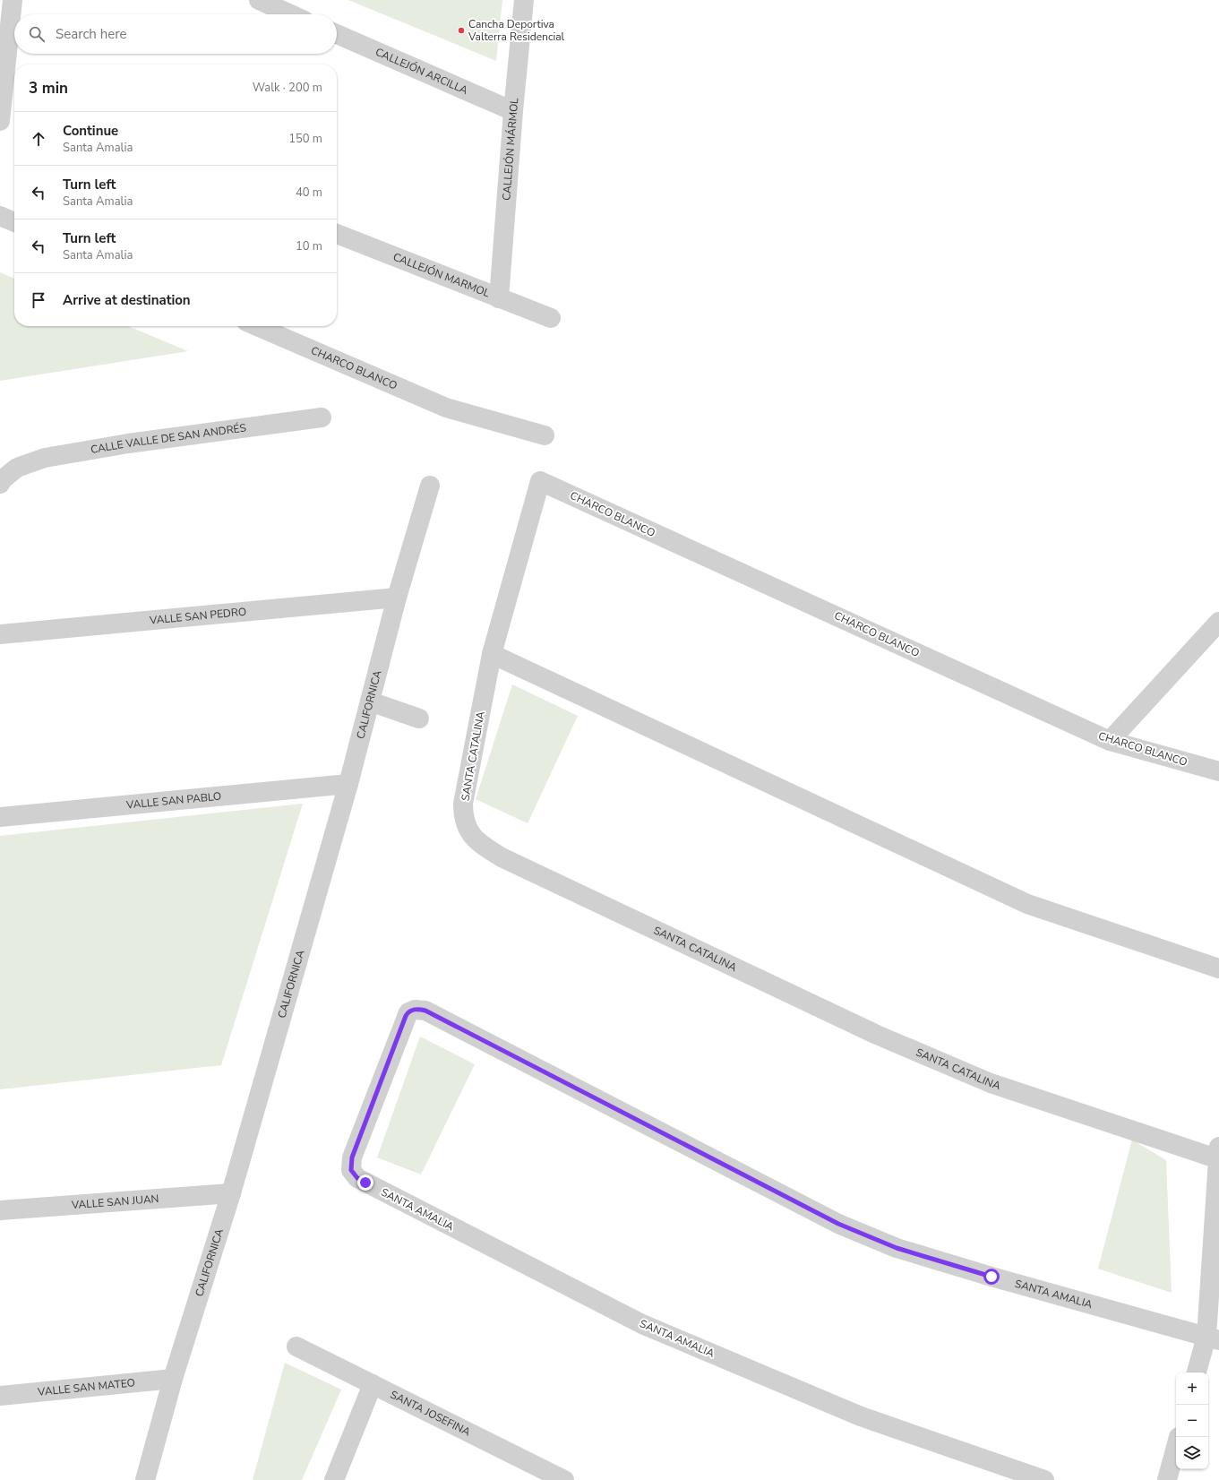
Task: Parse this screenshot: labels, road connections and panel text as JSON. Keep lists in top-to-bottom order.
{
  "streets": {
    "street": [
      "CALLEJÓN ARCILLA",
      "CALLEJÓN MÁRMOL",
      "CALLEJÓN MARMOL",
      "CHARCO BLANCO",
      "CALLE VALLE DE SAN ANDRÉS",
      "VALLE SAN PEDRO",
      "CALIFORNICA",
      "SANTA CATALINA",
      "VALLE SAN PABLO",
      "VALLE SAN JUAN",
      "SANTA AMALIA",
      "VALLE SAN MATEO",
      "SANTA JOSEFINA"
    ]
  },
  "crossings": [
    ["CALLEJÓN ARCILLA", "CALLEJÓN MÁRMOL"],
    ["CALLEJÓN MÁRMOL", "CALLEJÓN MARMOL"],
    ["CHARCO BLANCO", "SANTA CATALINA"],
    ["VALLE SAN PEDRO", "CALIFORNICA"],
    ["CALIFORNICA", "VALLE SAN PABLO"],
    ["CALIFORNICA", "VALLE SAN JUAN"],
    ["CALIFORNICA", "VALLE SAN MATEO"]
  ],
  "places": ["Cancha Deportiva Valterra Residencial"],
  "page": {
    "search": "Search here",
    "heading": ["3 min", "Walk · 200 m"],
    "list": [
      ["Continue", "Santa Amalia", "150 m"],
      ["Turn left", "Santa Amalia", "40 m"],
      ["Turn left", "Santa Amalia", "10 m"],
      "Arrive at destination"
    ],
    "map_buttons": ["+", "−"]
  }
}
